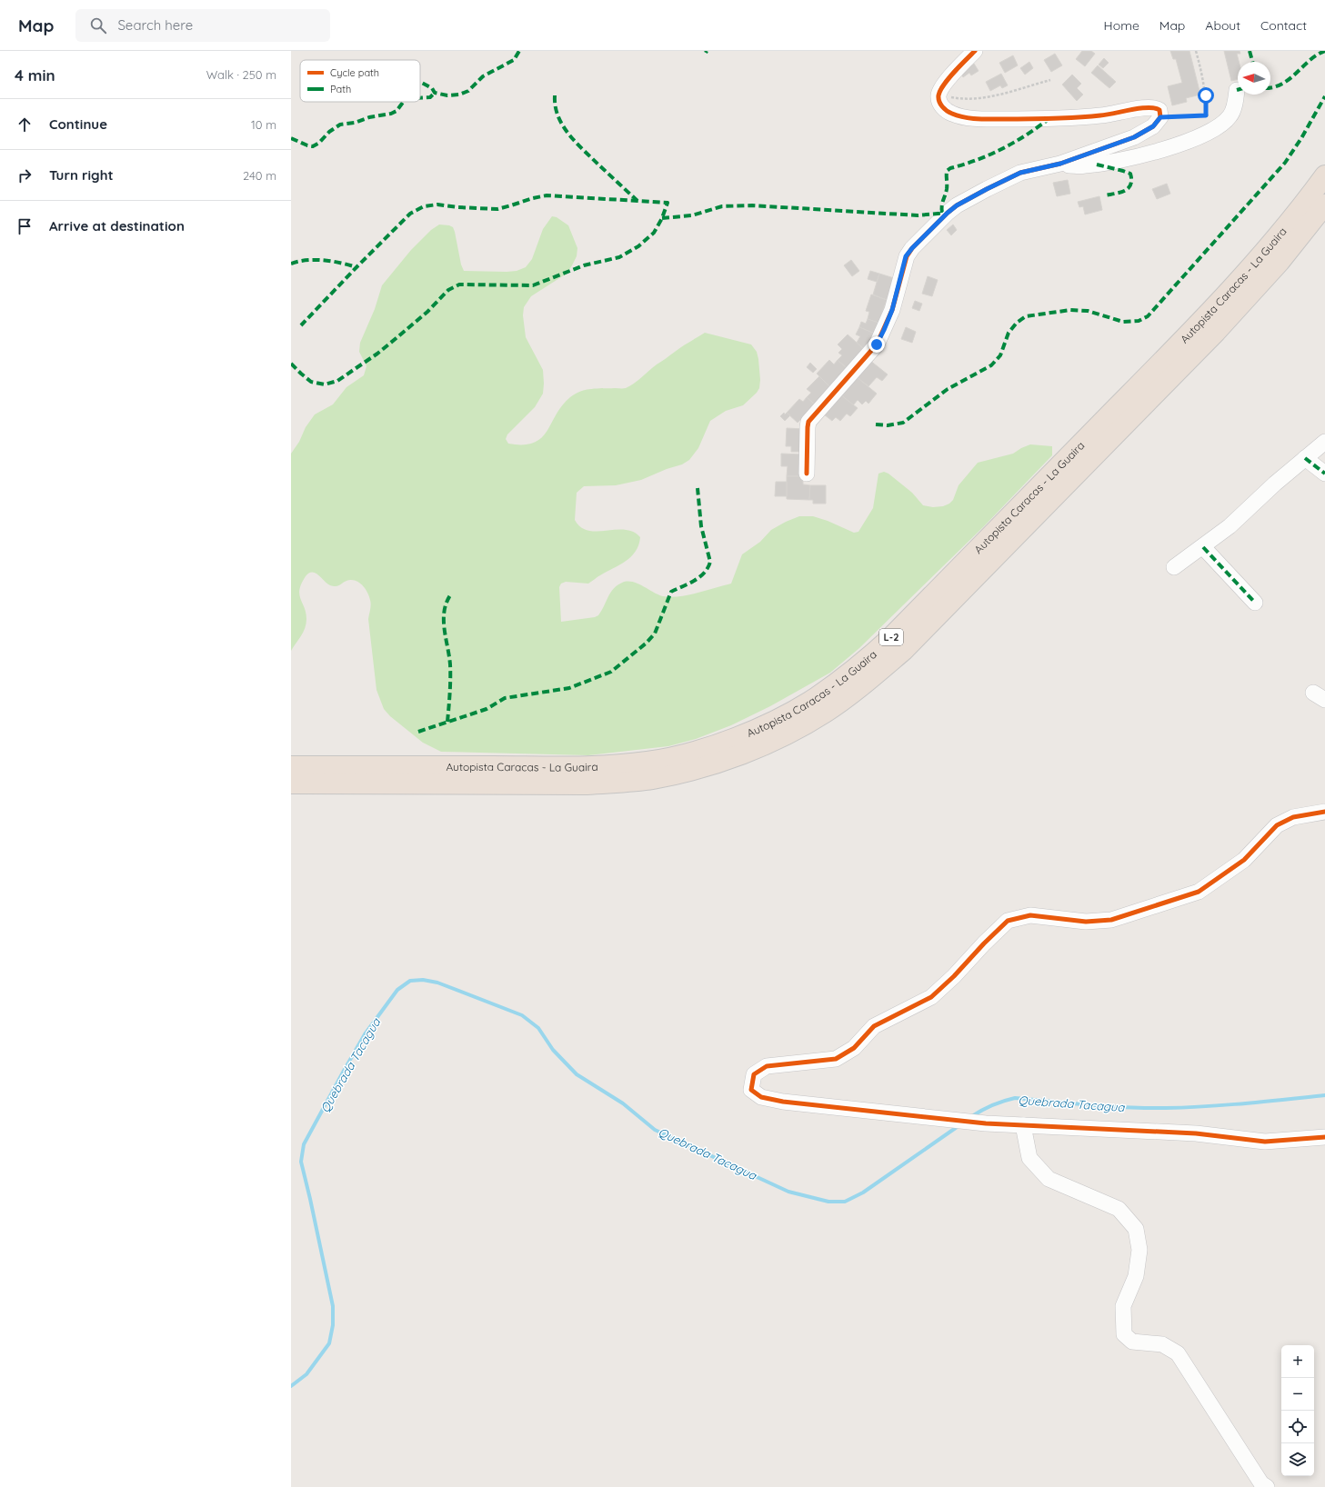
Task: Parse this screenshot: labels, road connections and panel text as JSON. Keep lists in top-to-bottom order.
{
  "streets": {
    "highway": ["Autopista Caracas - La Guaira", "L-2"]
  },
  "water": ["Quebrada Tacagua"],
  "legend": ["Cycle path", "Path"],
  "north": "left",
  "page": {
    "header": "Map",
    "search": "Search here",
    "nav": [
      "Home",
      "Map",
      "About",
      "Contact"
    ],
    "heading": ["4 min", "Walk · 250 m"],
    "list": [
      ["Continue", "10 m"],
      ["Turn right", "240 m"],
      "Arrive at destination"
    ],
    "map_buttons": ["+", "−"]
  }
}
